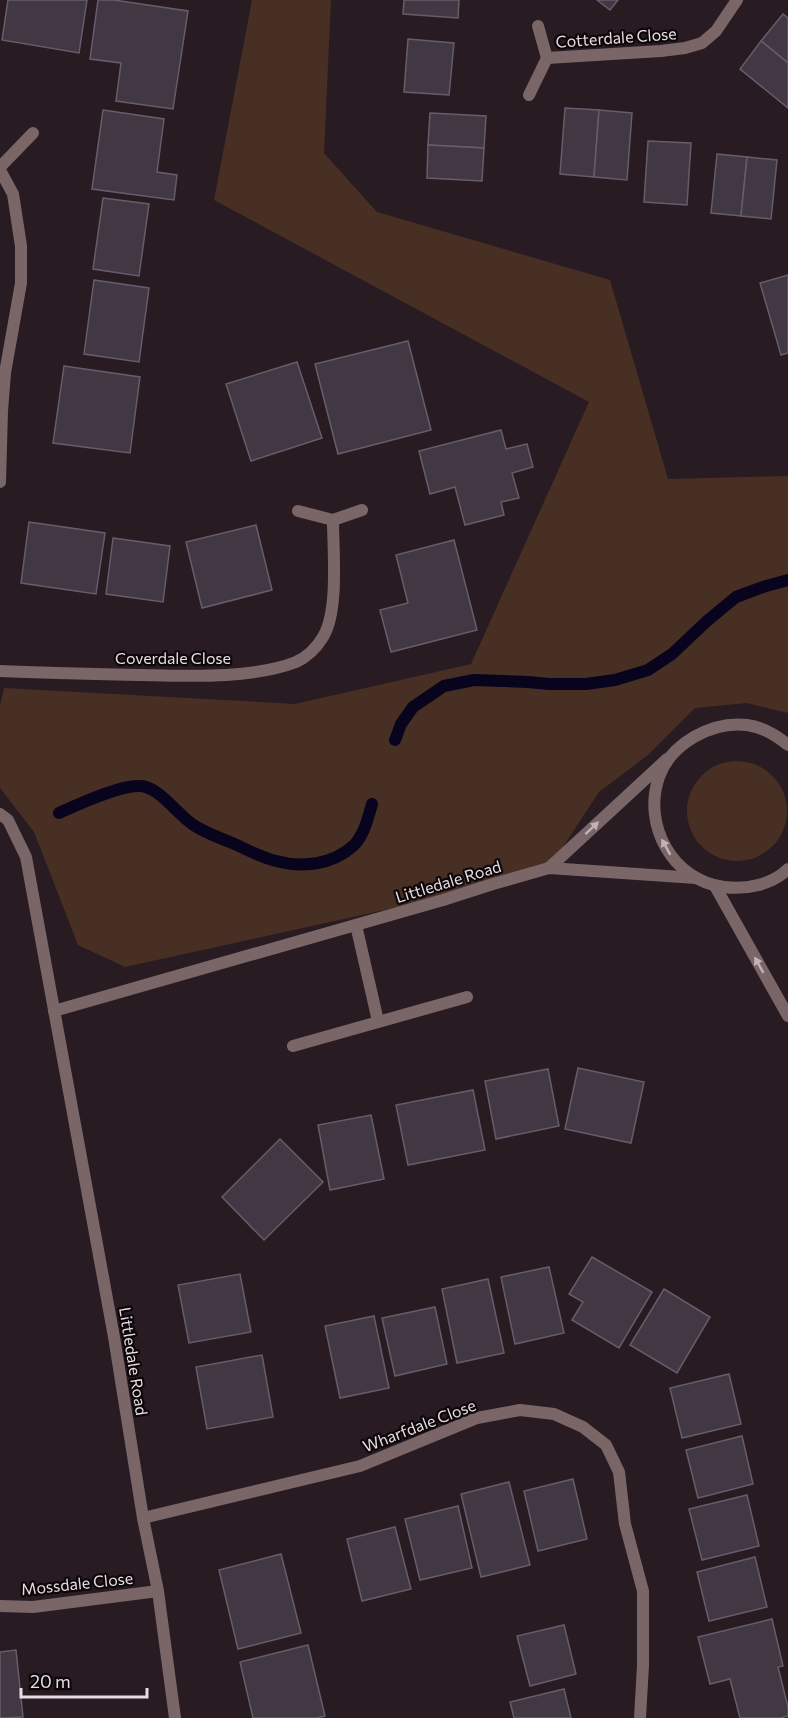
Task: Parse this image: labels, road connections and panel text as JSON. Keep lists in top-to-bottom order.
{
  "streets": {
    "street": [
      "Cotterdale Close",
      "Coverdale Close",
      "Littledale Road",
      "Wharfdale Close",
      "Mossdale Close"
    ]
  },
  "crossings": [
    ["Littledale Road", "Wharfdale Close"],
    ["Littledale Road", "Mossdale Close"]
  ],
  "scale_bar": "20 m"
}
